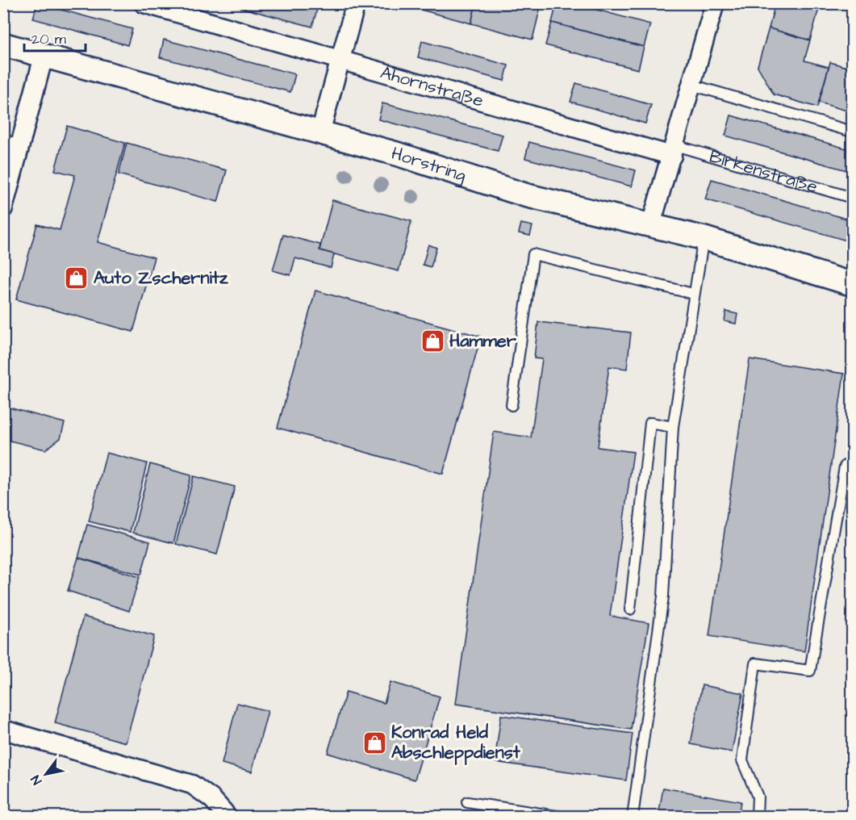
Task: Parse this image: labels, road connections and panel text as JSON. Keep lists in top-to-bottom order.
{
  "streets": {
    "street": ["Ahornstraße", "Horstring", "Birkenstraße"]
  },
  "crossings": [
    ["Ahornstraße", "Birkenstraße"]
  ],
  "places": {
    "shop": ["Auto Zschernitz", "Hammer", "Konrad Held Abschleppdienst"]
  },
  "scale_bar": "20 m",
  "north": "bottom left"
}
